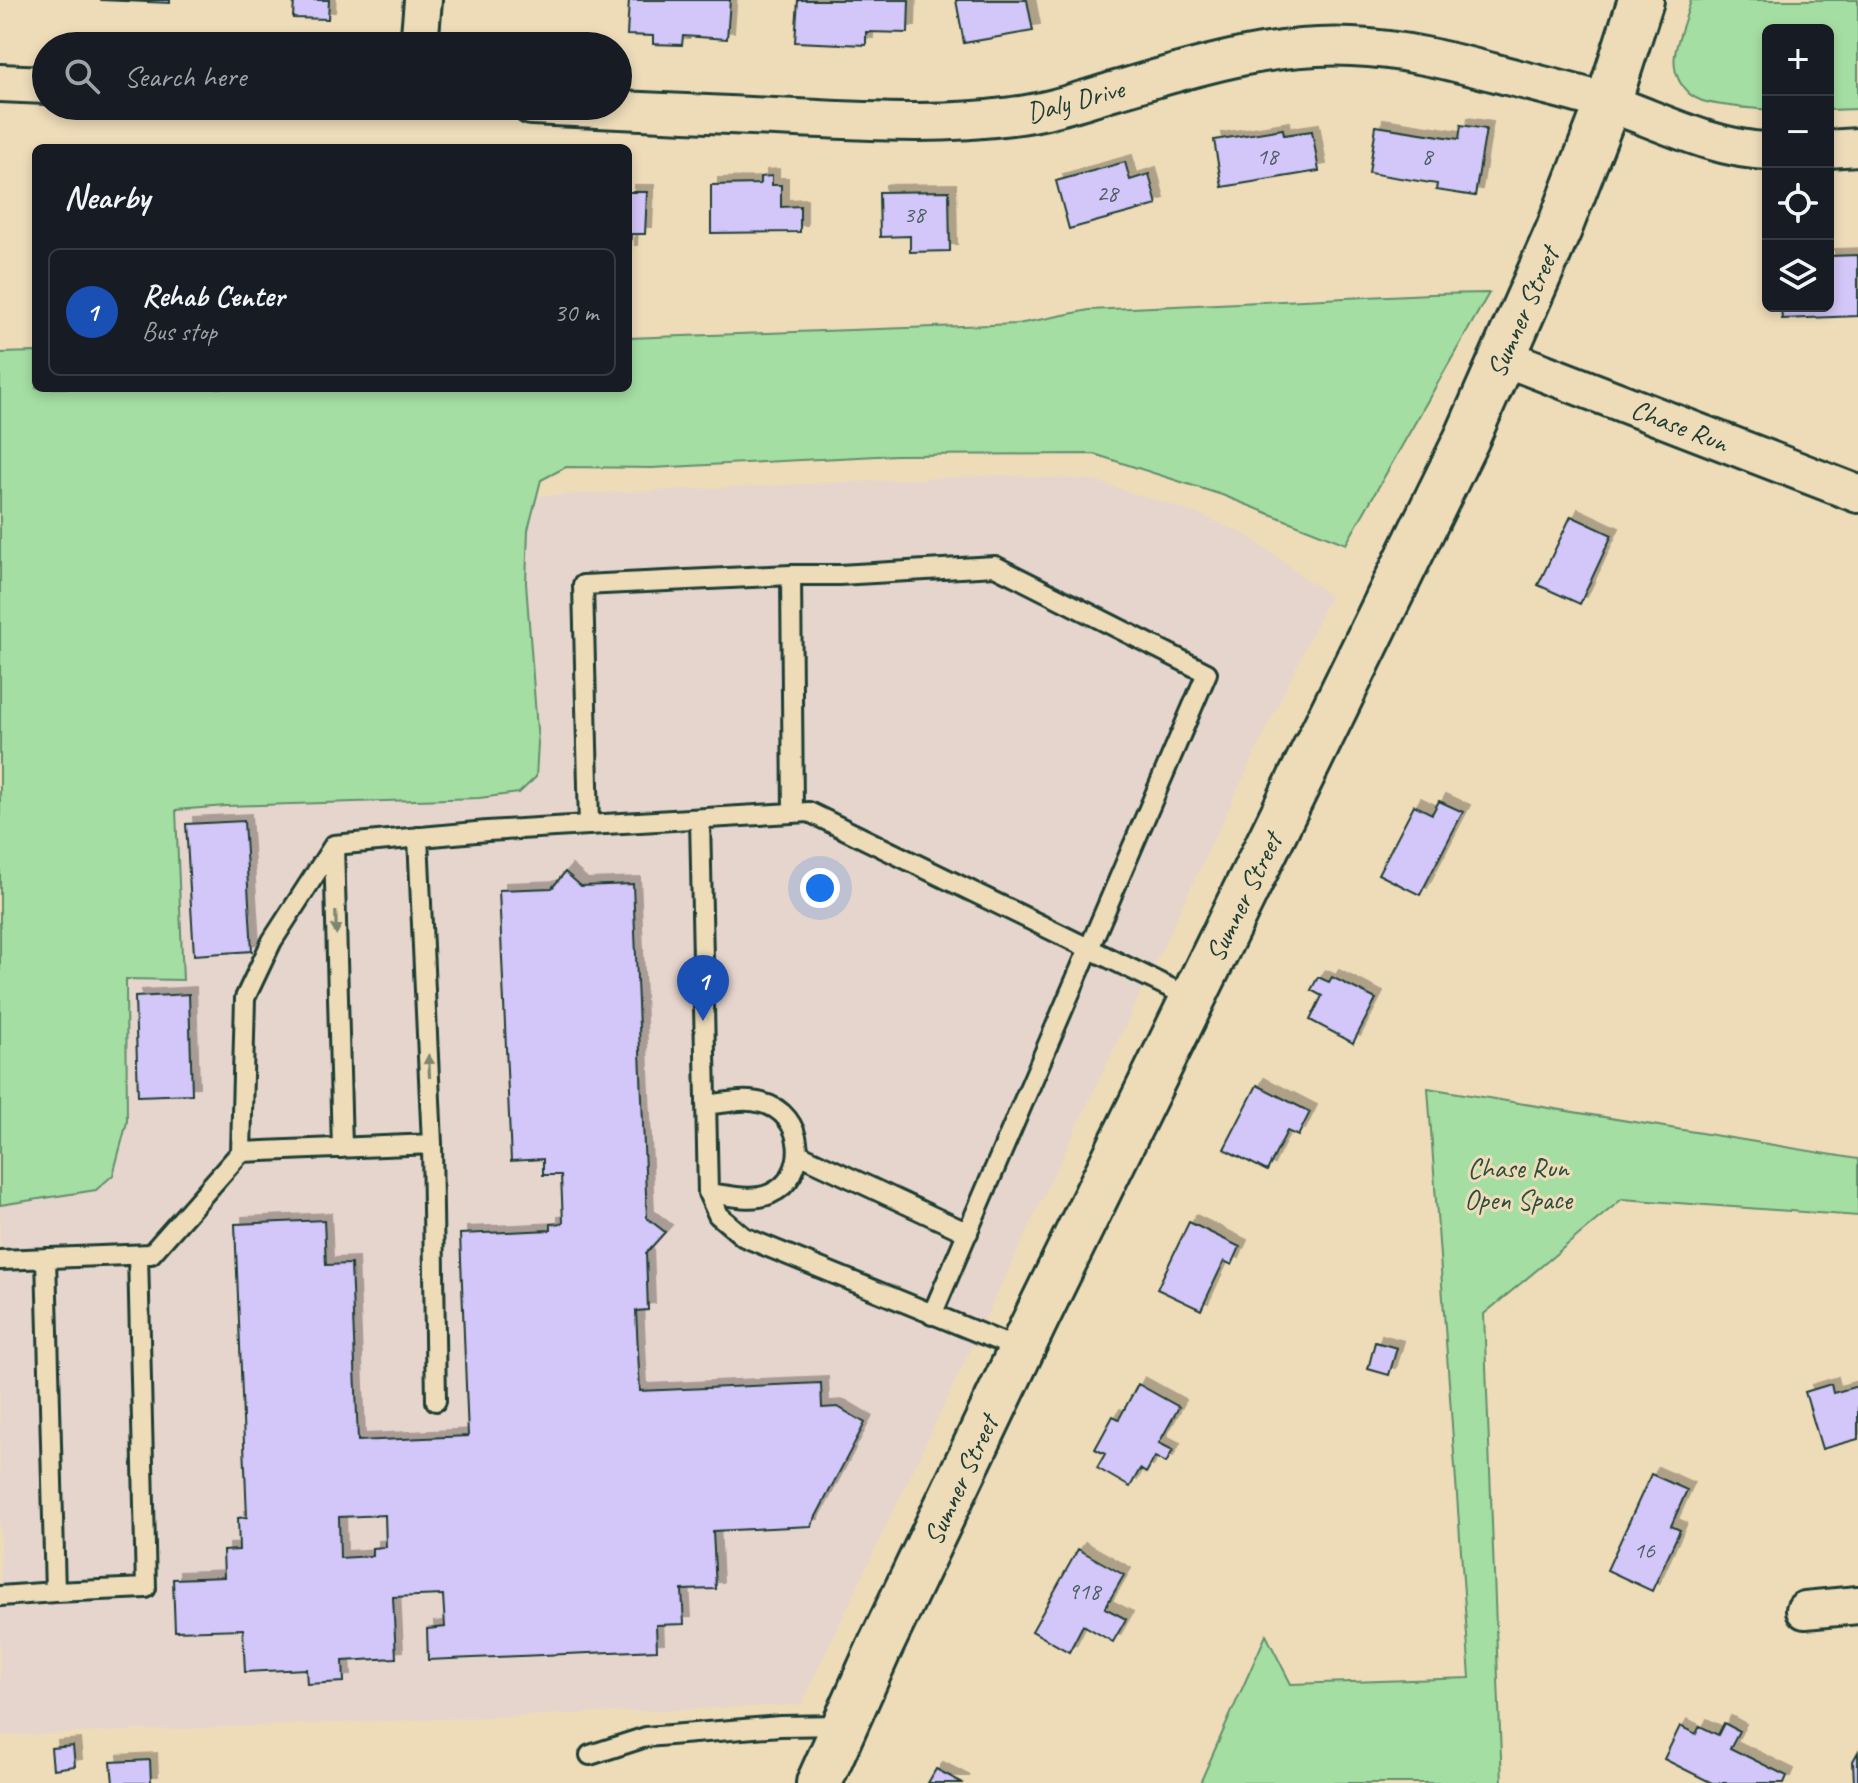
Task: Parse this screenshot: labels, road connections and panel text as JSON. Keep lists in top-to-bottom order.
{
  "streets": {
    "main road": ["Sumner Street"],
    "street": ["Daly Drive", "Chase Run"]
  },
  "crossings": [
    ["Daly Drive", "Sumner Street"],
    ["Sumner Street", "Chase Run"]
  ],
  "parks": ["Chase Run Open Space"],
  "house_numbers": [
    "18",
    "8",
    "28",
    "38",
    "16",
    "918"
  ],
  "page": {
    "map_buttons": ["+", "−"],
    "search": "Search here",
    "heading": "Nearby",
    "list": [
      {
        "mark": "1",
        "name": "Rehab Center",
        "note": "Bus stop",
        "value": "30 m"
      }
    ],
    "pins": "1"
  }
}
